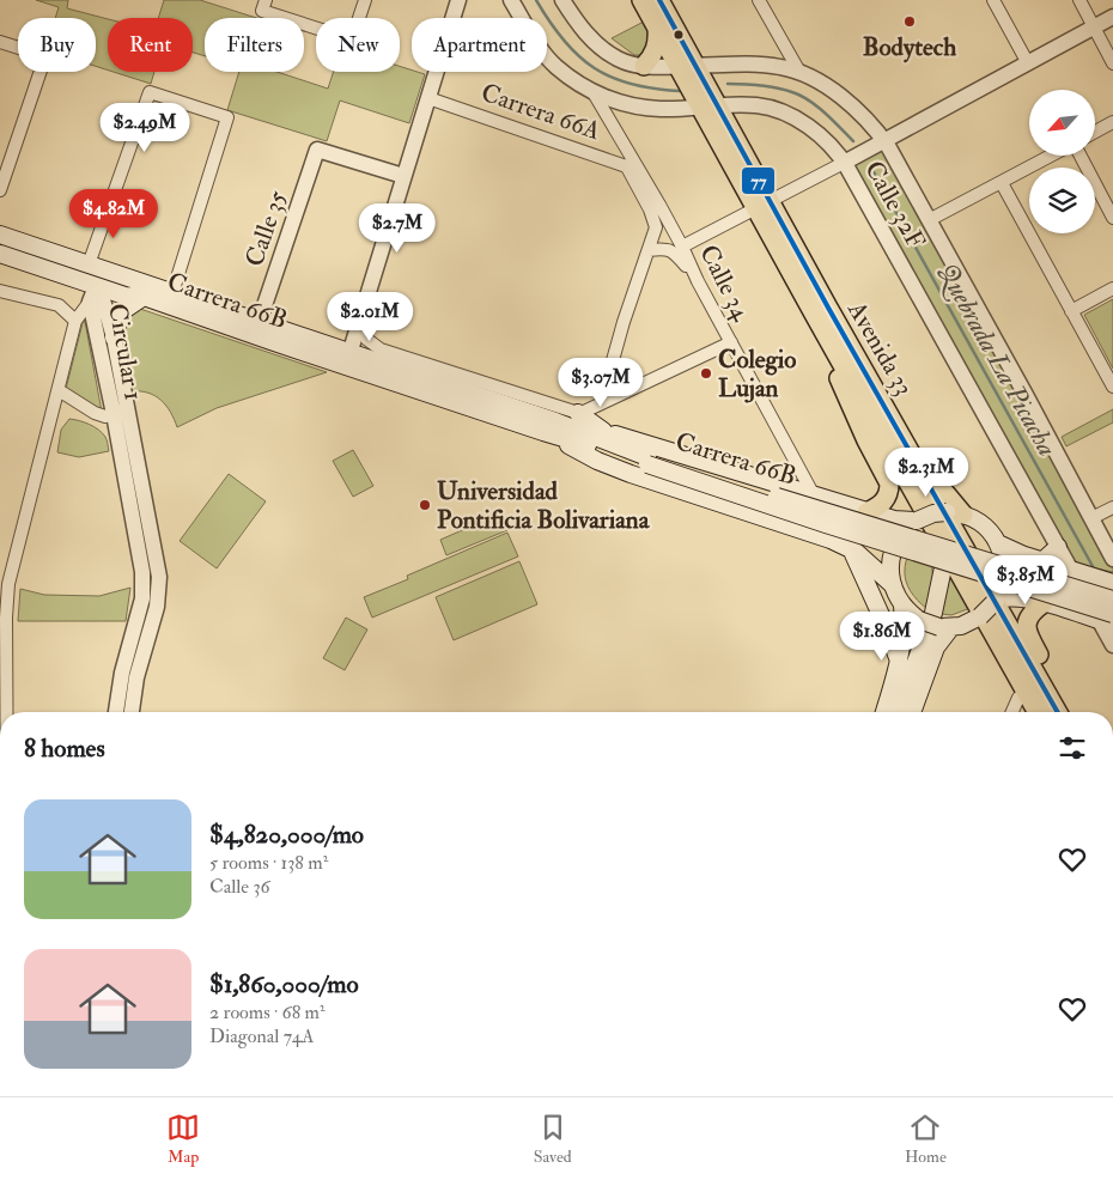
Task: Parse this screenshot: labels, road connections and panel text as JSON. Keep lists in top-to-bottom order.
{
  "streets": {
    "main road": ["Carrera 66B", "Avenida 33"],
    "street": [
      "Carrera 66A",
      "Calle 32F",
      "Calle 35",
      "Calle 34",
      "Circular 1"
    ]
  },
  "crossings": [
    ["Carrera 66A", "Calle 34"],
    ["Calle 32F", "Calle 34"],
    ["Calle 32F", "Avenida 33"],
    ["Calle 35", "Carrera 66B"],
    ["Carrera 66B", "Avenida 33"],
    ["Carrera 66B", "Circular 1"]
  ],
  "water": ["Quebrada La Picacha"],
  "places": ["Bodytech", "Colegio Lujan", "Universidad Pontificia Bolivariana"],
  "lines": ["transit line 77"],
  "north": "bottom left",
  "page": {
    "chip": [
      "Buy",
      "Rent",
      "Filters",
      "New",
      "Apartment"
    ],
    "price": [
      "$2.49M",
      "$4.82M",
      "$2.7M",
      "$2.01M",
      "$3.07M",
      "$2.31M",
      "$3.85M",
      "$1.86M"
    ],
    "heading": "8 homes",
    "list": [
      {
        "name": "$4,820,000/mo",
        "note": "5 rooms · 138 m² · Calle 36"
      },
      {
        "name": "$1,860,000/mo",
        "note": "2 rooms · 68 m² · Diagonal 74A"
      }
    ],
    "tabs": ["Map", "Saved", "Home"]
  }
}
